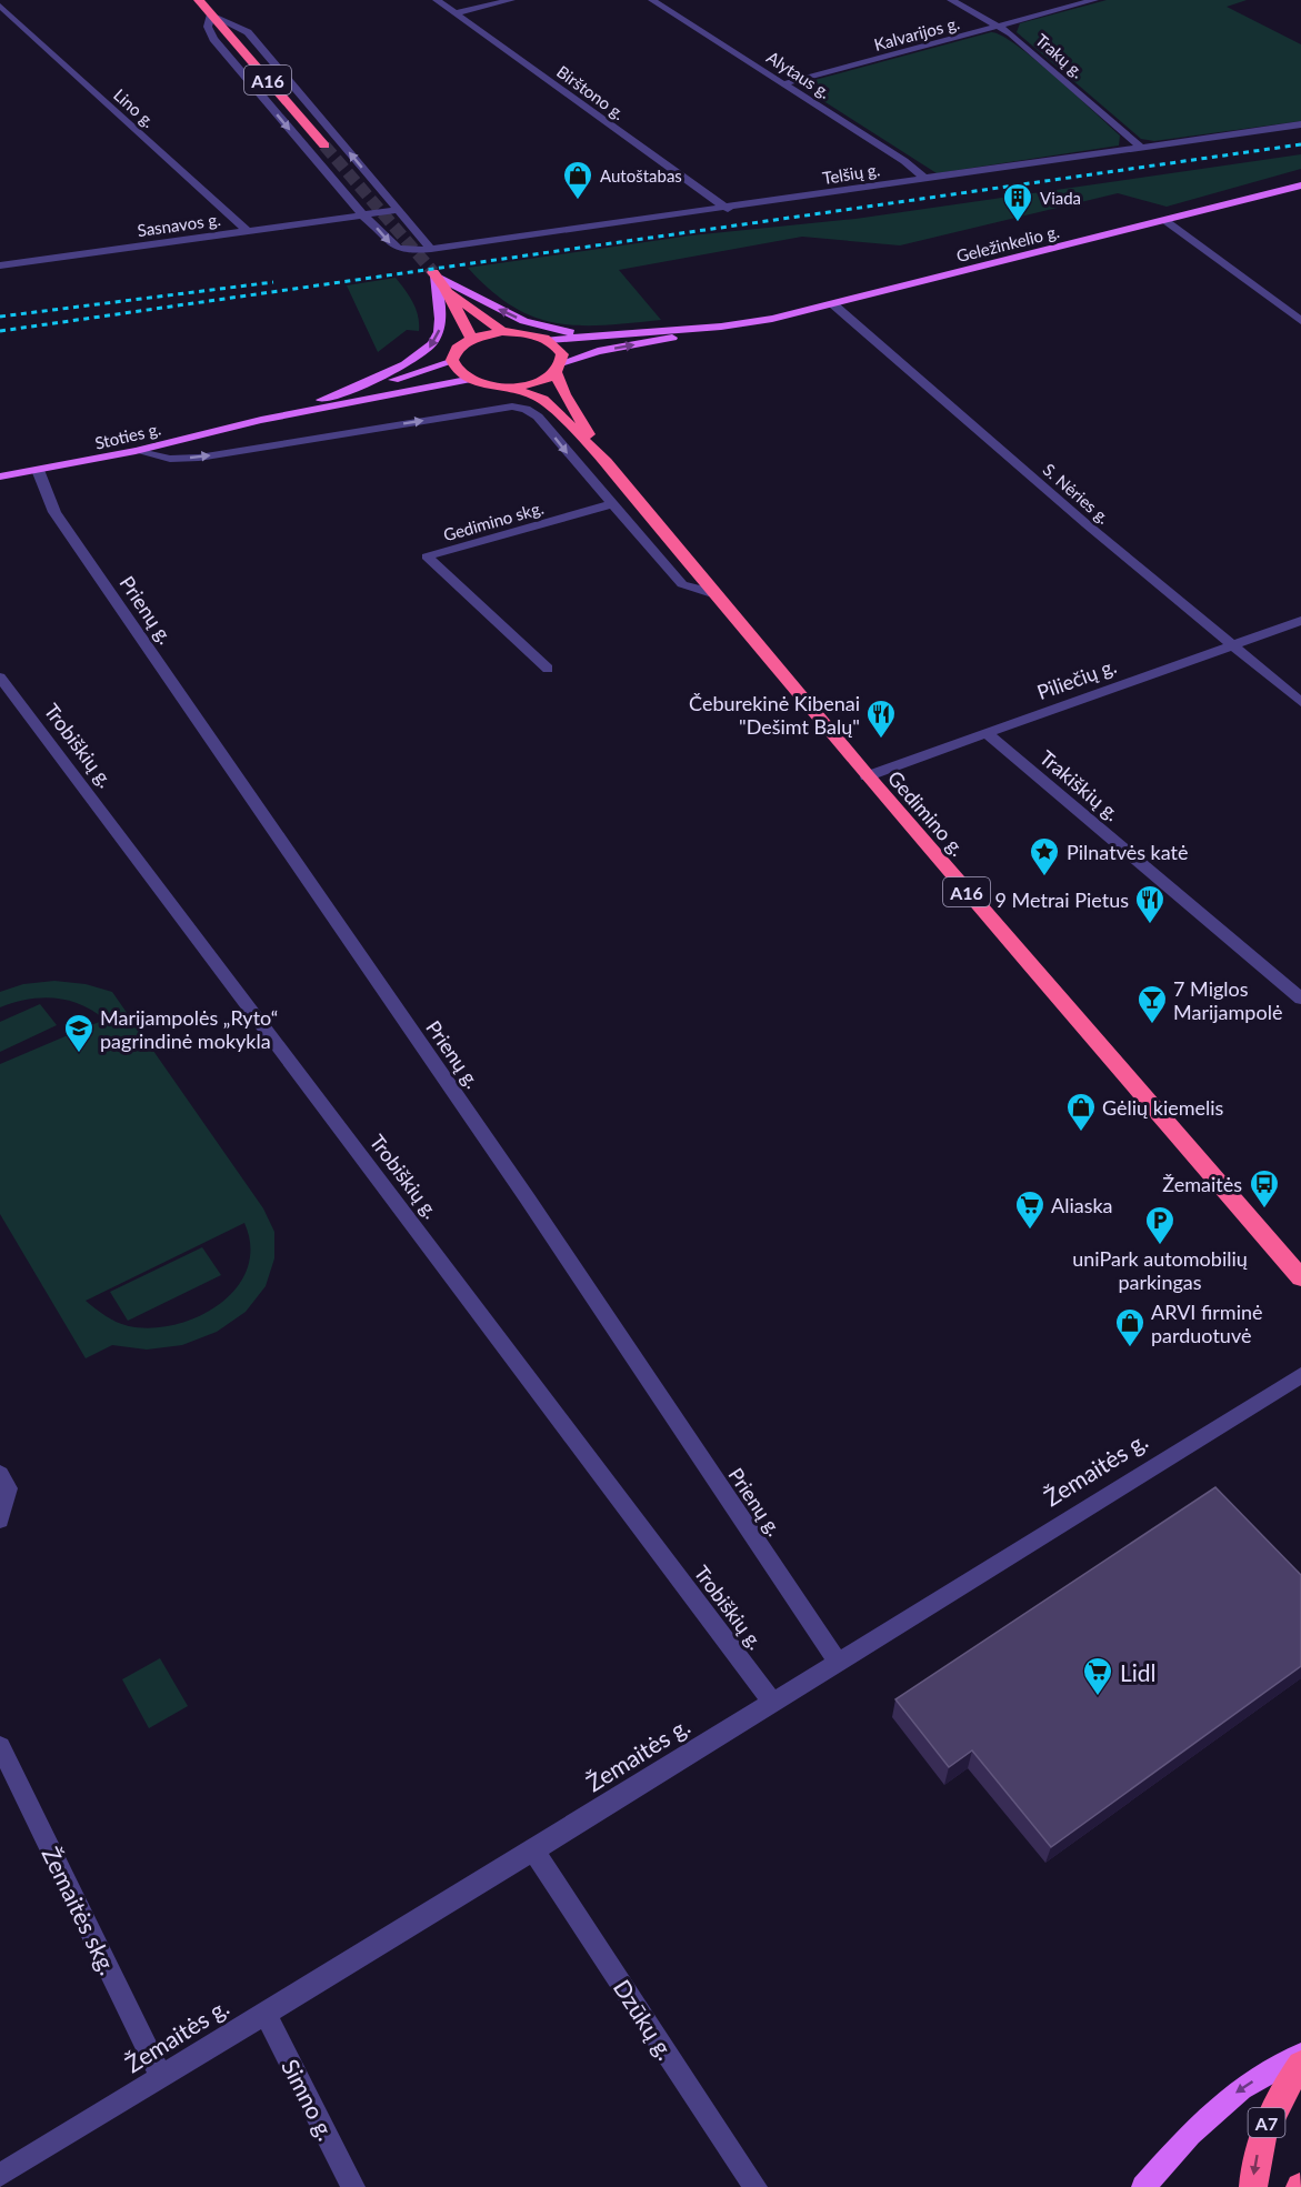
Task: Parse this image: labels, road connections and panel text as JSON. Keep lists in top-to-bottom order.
{
  "streets": {
    "highway": ["A16", "Gedimino g.", "A7"],
    "main road": ["Geležinkelio g.", "Stoties g."],
    "street": [
      "Kalvarijos g.",
      "Trakų g.",
      "Alytaus g.",
      "Birštono g.",
      "Lino g.",
      "Telšių g.",
      "Sasnavos g.",
      "S. Nėries g.",
      "Gedimino skg.",
      "Prienų g.",
      "Piliečių g.",
      "Trobiškių g.",
      "Trakiškių g.",
      "Žemaitės g.",
      "Žemaitės skg.",
      "Dzūkų g.",
      "Simno g."
    ]
  },
  "crossings": [
    ["Kalvarijos g.", "Trakų g."],
    ["Kalvarijos g.", "Alytaus g."],
    ["Trakų g.", "Telšių g."],
    ["Alytaus g.", "Telšių g."],
    ["Birštono g.", "Telšių g."],
    ["Lino g.", "Sasnavos g."],
    ["Telšių g.", "Sasnavos g."],
    ["Geležinkelio g.", "S. Nėries g."],
    ["Geležinkelio g.", "Gedimino g."],
    ["Stoties g.", "Prienų g."],
    ["S. Nėries g.", "Piliečių g."],
    ["Prienų g.", "Žemaitės g."],
    ["Piliečių g.", "Trakiškių g."],
    ["Piliečių g.", "Gedimino g."],
    ["Trobiškių g.", "Žemaitės g."],
    ["Žemaitės g.", "Žemaitės skg."],
    ["Žemaitės g.", "Dzūkų g."],
    ["Žemaitės g.", "Simno g."]
  ],
  "places": {
    "shop": ["Autoštabas", "Gėlių kiemelis", "ARVI firminė parduotuvė"],
    "building": ["Viada"],
    "restaurant": ["Čeburekinė Kibenai \"Dešimt Balų\"", "9 Metrai Pietus"],
    "place": ["Pilnatvės katė"],
    "bar": ["7 Miglos Marijampolė"],
    "school or university": ["Marijampolės „Ryto“ pagrindinė mokykla"],
    "bus stop": ["Žemaitės"],
    "supermarket": ["Aliaska", "Lidl"],
    "parking": ["uniPark automobilių parkingas"]
  }
}
